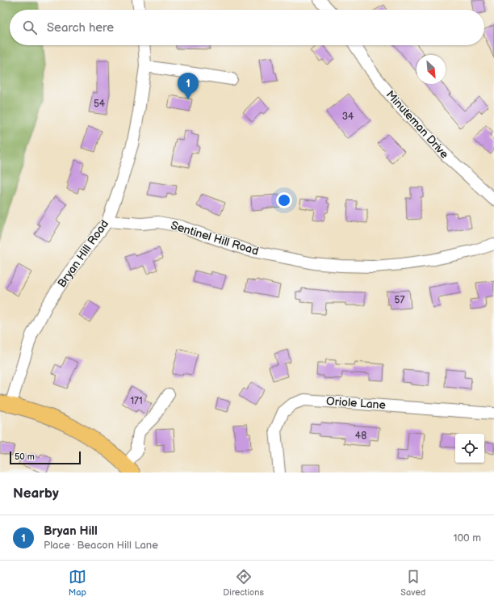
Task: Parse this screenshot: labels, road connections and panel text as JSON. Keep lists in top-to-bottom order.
{
  "streets": {
    "street": [
      "Minuteman Drive",
      "Sentinel Hill Road",
      "Bryan Hill Road",
      "Oriole Lane"
    ]
  },
  "crossings": [
    ["Sentinel Hill Road", "Bryan Hill Road"]
  ],
  "house_numbers": [
    "54",
    "34",
    "57",
    "171",
    "48"
  ],
  "scale_bar": "50 m",
  "north": "bottom right",
  "page": {
    "search": "Search here",
    "pins": "1",
    "scale": "50 m",
    "heading": "Nearby",
    "list": [
      {
        "mark": "1",
        "name": "Bryan Hill",
        "note": "Place · Beacon Hill Lane",
        "value": "100 m"
      }
    ],
    "nav": ["Map", "Directions", "Saved"]
  }
}
